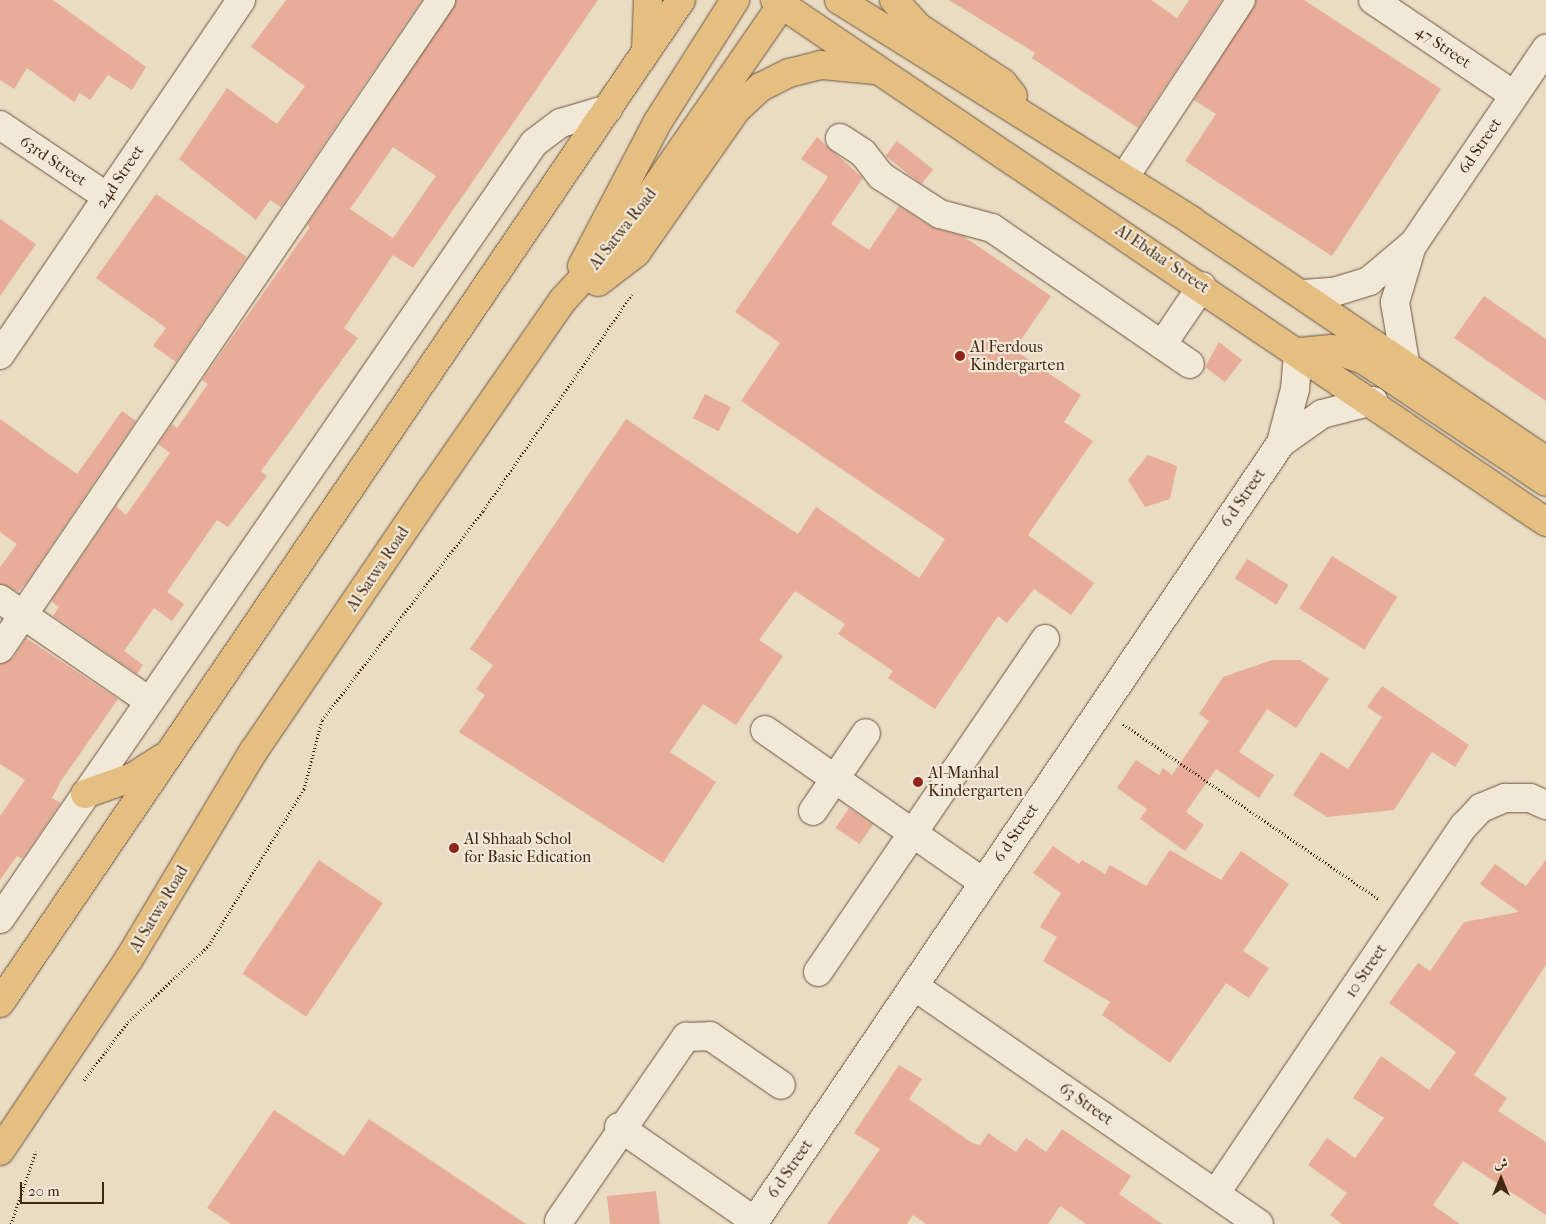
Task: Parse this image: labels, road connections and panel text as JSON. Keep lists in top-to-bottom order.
{
  "streets": {
    "main road": ["Al Satwa Road", "Al Ebdaa' Street"],
    "street": [
      "47 Street",
      "6d Street",
      "63rd Street",
      "24d Street",
      "6 d Street",
      "10 Street",
      "63 Street"
    ]
  },
  "crossings": [
    ["47 Street", "6d Street"],
    ["63rd Street", "24d Street"],
    ["Al Satwa Road", "Al Ebdaa' Street"],
    ["Al Ebdaa' Street", "6 d Street"],
    ["6 d Street", "63 Street"],
    ["10 Street", "63 Street"]
  ],
  "places": ["Al Ferdous Kindergarten", "Al-Manhal Kindergarten", "Al Shhaab Schol for Basic Edication"],
  "scale_bar": "20 m",
  "north": "top"
}
